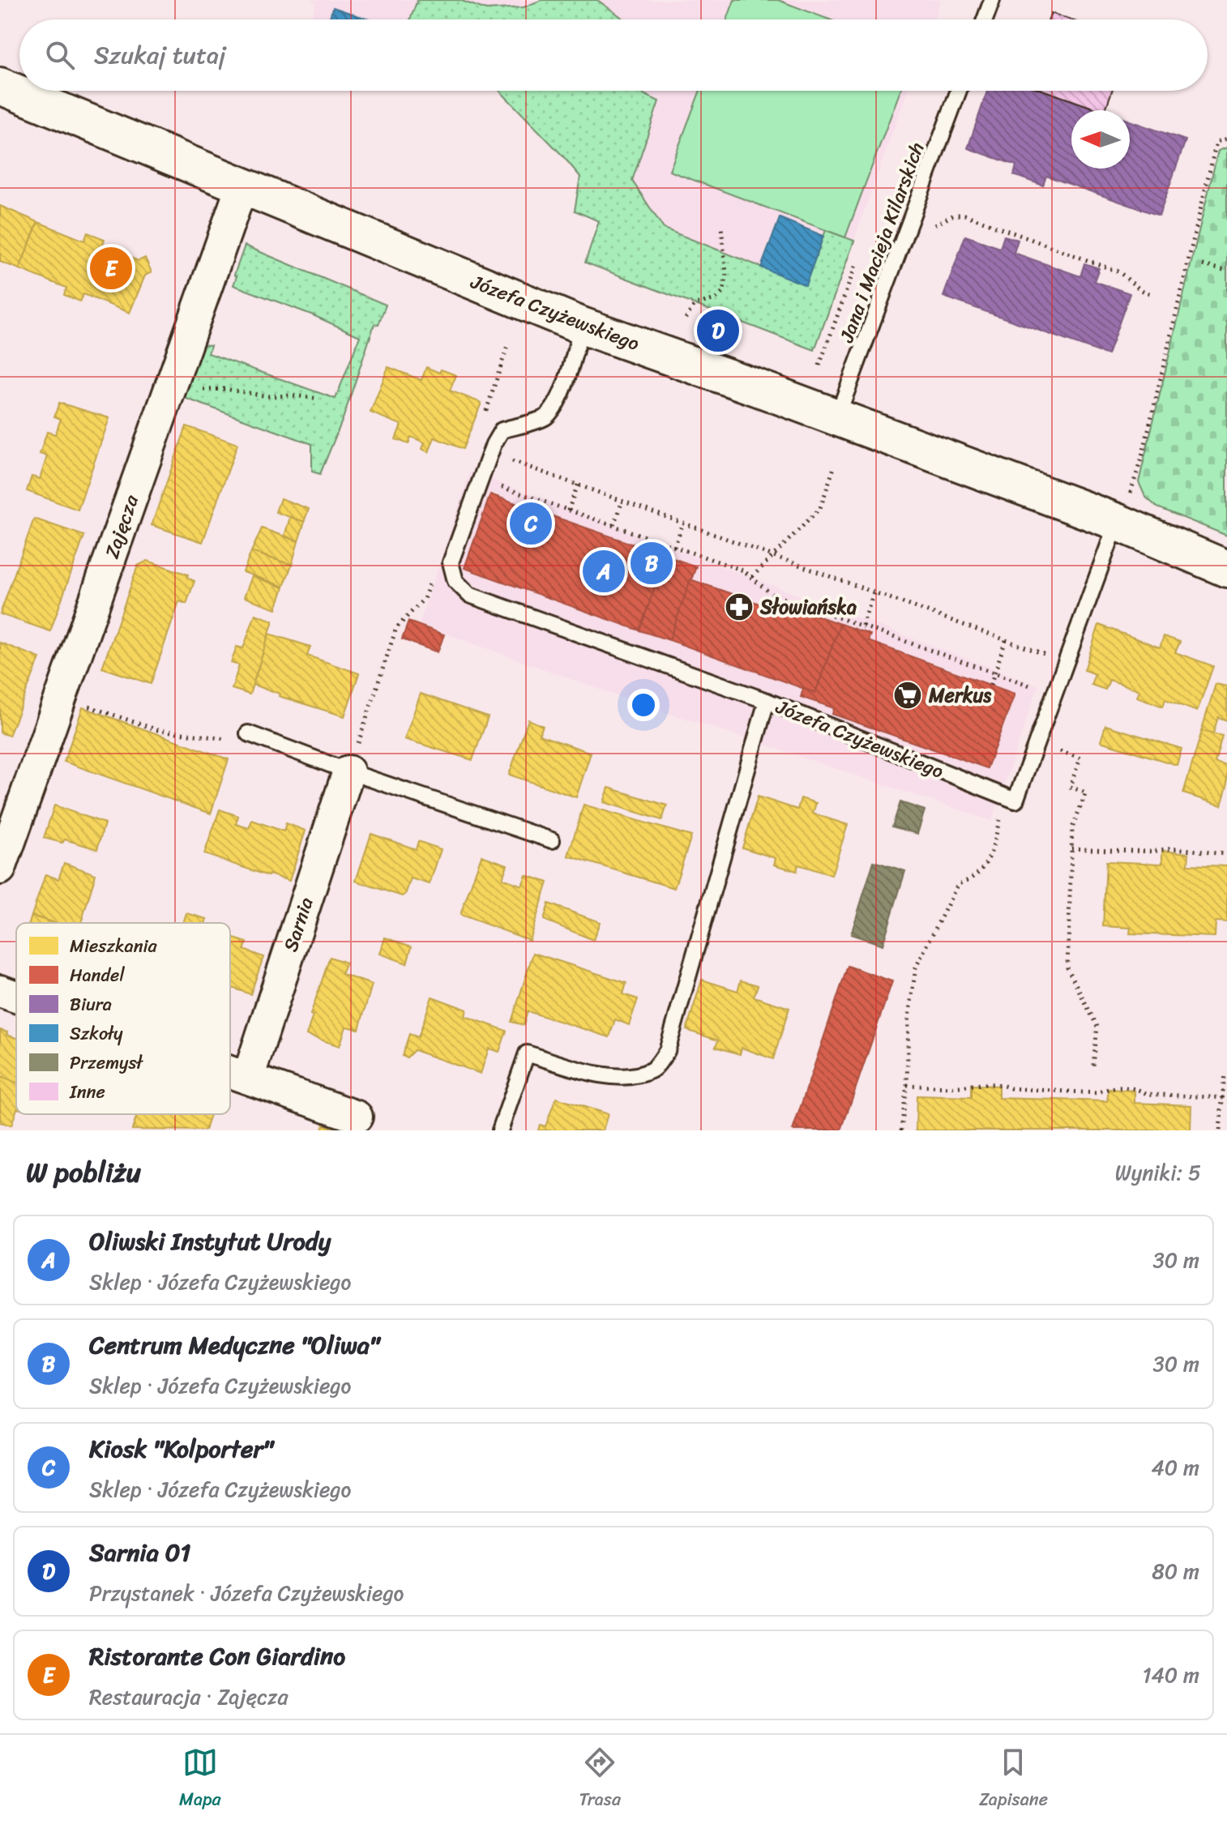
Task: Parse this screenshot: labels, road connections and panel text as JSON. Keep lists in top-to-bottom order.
{
  "streets": {
    "street": ["Józefa Czyżewskiego", "Zajęcza", "Sarnia"],
    "lane": ["Jana i Macieja Kilarskich"]
  },
  "crossings": [
    ["Jana i Macieja Kilarskich", "Józefa Czyżewskiego"],
    ["Józefa Czyżewskiego", "Zajęcza"]
  ],
  "places": {
    "pharmacy": ["Słowiańska"],
    "supermarket": ["Merkus"]
  },
  "legend": [
    "Mieszkania",
    "Handel",
    "Biura",
    "Szkoły",
    "Przemysł",
    "Inne"
  ],
  "north": "left",
  "page": {
    "search": "Szukaj tutaj",
    "pins": [
      "E",
      "D",
      "C",
      "B",
      "A"
    ],
    "heading": ["W pobliżu", "Wyniki: 5"],
    "list": [
      {
        "mark": "A",
        "name": "Oliwski Instytut Urody",
        "note": "Sklep · Józefa Czyżewskiego",
        "value": "30 m"
      },
      {
        "mark": "B",
        "name": "Centrum Medyczne \"Oliwa\"",
        "note": "Sklep · Józefa Czyżewskiego",
        "value": "30 m"
      },
      {
        "mark": "C",
        "name": "Kiosk \"Kolporter\"",
        "note": "Sklep · Józefa Czyżewskiego",
        "value": "40 m"
      },
      {
        "mark": "D",
        "name": "Sarnia 01",
        "note": "Przystanek · Józefa Czyżewskiego",
        "value": "80 m"
      },
      {
        "mark": "E",
        "name": "Ristorante Con Giardino",
        "note": "Restauracja · Zajęcza",
        "value": "140 m"
      }
    ],
    "nav": ["Mapa", "Trasa", "Zapisane"]
  }
}
